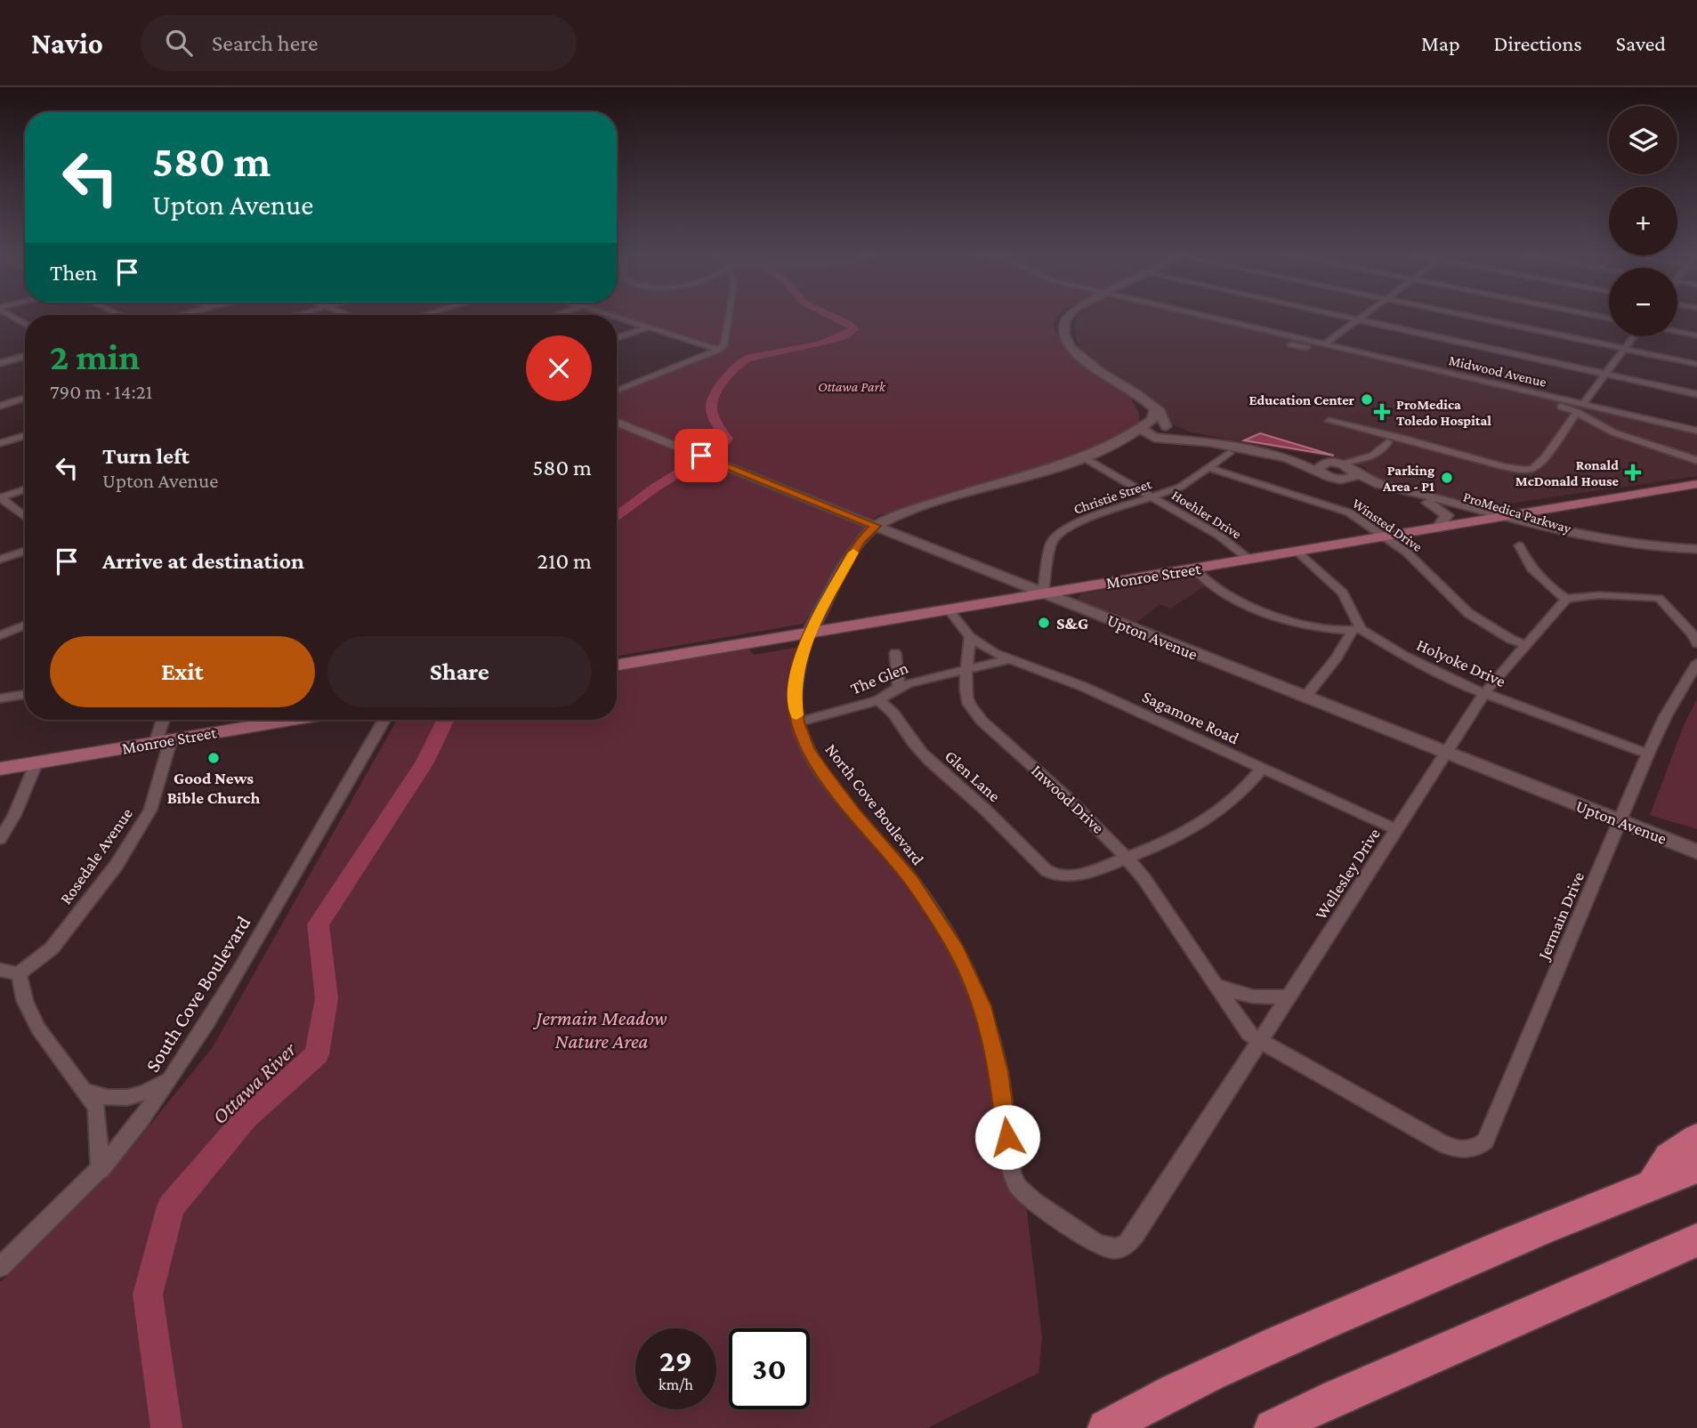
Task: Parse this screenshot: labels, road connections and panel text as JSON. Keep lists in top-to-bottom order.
{
  "streets": {
    "main road": ["Monroe Street"],
    "street": [
      "Midwood Avenue",
      "Christie Street",
      "ProMedica Parkway",
      "Hoehler Drive",
      "Winsted Drive",
      "Upton Avenue",
      "Holyoke Drive",
      "The Glen",
      "Sagamore Road",
      "Glen Lane",
      "Inwood Drive",
      "North Cove Boulevard",
      "Rosedale Avenue",
      "Wellesley Drive",
      "Jermain Drive",
      "South Cove Boulevard"
    ]
  },
  "crossings": [
    ["Christie Street", "Hoehler Drive"],
    ["Christie Street", "Winsted Drive"],
    ["Christie Street", "Monroe Street"],
    ["Christie Street", "Upton Avenue"],
    ["ProMedica Parkway", "Monroe Street"],
    ["ProMedica Parkway", "North Cove Boulevard"],
    ["Hoehler Drive", "Monroe Street"],
    ["Hoehler Drive", "North Cove Boulevard"],
    ["Winsted Drive", "Monroe Street"],
    ["Winsted Drive", "Wellesley Drive"],
    ["Monroe Street", "Upton Avenue"],
    ["Monroe Street", "North Cove Boulevard"],
    ["Monroe Street", "Rosedale Avenue"],
    ["Upton Avenue", "North Cove Boulevard"],
    ["Upton Avenue", "Wellesley Drive"],
    ["Upton Avenue", "Jermain Drive"],
    ["Holyoke Drive", "Wellesley Drive"],
    ["Holyoke Drive", "Jermain Drive"],
    ["The Glen", "Sagamore Road"],
    ["The Glen", "Glen Lane"],
    ["The Glen", "Inwood Drive"],
    ["The Glen", "North Cove Boulevard"],
    ["Sagamore Road", "Inwood Drive"],
    ["Sagamore Road", "Wellesley Drive"],
    ["Glen Lane", "Inwood Drive"],
    ["Inwood Drive", "Wellesley Drive"],
    ["Inwood Drive", "Jermain Drive"],
    ["North Cove Boulevard", "Wellesley Drive"]
  ],
  "water": ["Ottawa River"],
  "parks": ["Ottawa Park", "Jermain Meadow Nature Area"],
  "places": {
    "other": [
      "Education Center",
      "Parking Area - P1",
      "S&G",
      "Good News Bible Church"
    ],
    "health": ["ProMedica Toledo Hospital", "Ronald McDonald House"]
  },
  "page": {
    "header": "Navio",
    "search": "Search here",
    "nav": ["Map", "Directions", "Saved"],
    "map_buttons": ["+", "−"],
    "turn": ["580 m", "Upton Avenue"],
    "then": "Then",
    "heading": ["2 min", "790 m · 14:21"],
    "list": [
      {
        "name": "Turn left",
        "note": "Upton Avenue",
        "value": "580 m"
      },
      {
        "name": "Arrive at destination",
        "value": "210 m"
      }
    ],
    "buttons": ["Exit", "Share"],
    "speed": "29 km/h",
    "limit": "30"
  }
}
